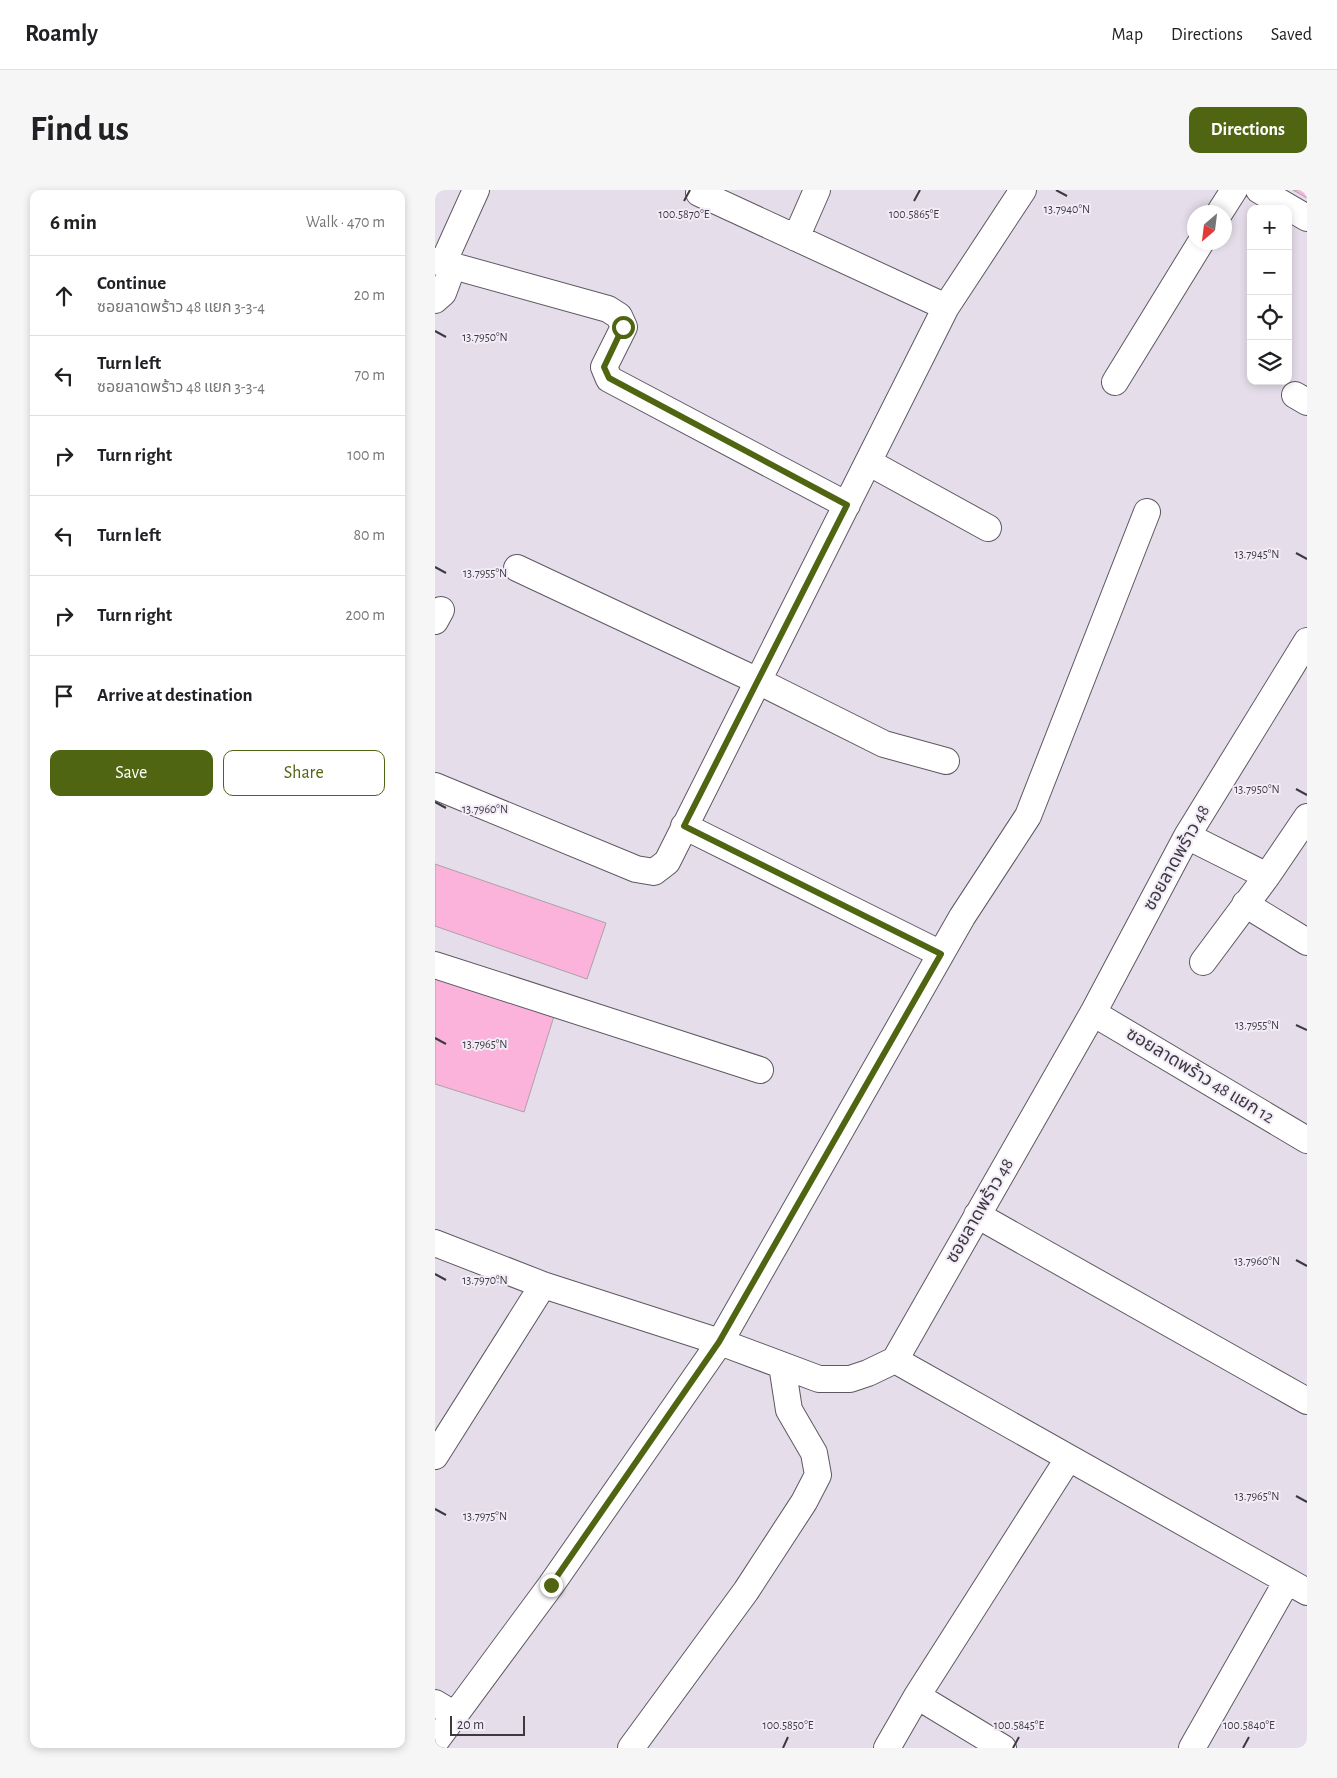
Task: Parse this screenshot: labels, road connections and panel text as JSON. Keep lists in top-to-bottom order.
{
  "streets": {
    "street": ["ซอยลาดพร้าว 48", "ซอยลาดพร้าว 48 แยก 12"]
  },
  "crossings": [
    ["ซอยลาดพร้าว 48", "ซอยลาดพร้าว 48 แยก 12"]
  ],
  "scale_bar": "20 m",
  "north": "bottom left",
  "page": {
    "header": "Roamly",
    "nav": ["Map", "Directions", "Saved"],
    "buttons": [
      "Directions",
      ["Save", "Share"]
    ],
    "title": "Find us",
    "heading": ["6 min", "Walk · 470 m"],
    "map_buttons": ["+", "−"],
    "list": [
      ["Continue", "ซอยลาดพร้าว 48 แยก 3-3-4", "20 m"],
      ["Turn left", "ซอยลาดพร้าว 48 แยก 3-3-4", "70 m"],
      ["Turn right", "100 m"],
      ["Turn left", "80 m"],
      ["Turn right", "200 m"],
      "Arrive at destination"
    ],
    "scale": "20 m"
  },
  "coordinates": [
    "13.7940°N",
    "100.5870°E",
    "100.5865°E",
    "13.7950°N",
    "13.7945°N",
    "13.7955°N",
    "13.7960°N",
    "13.7965°N",
    "13.7970°N",
    "13.7975°N",
    "100.5850°E",
    "100.5845°E",
    "100.5840°E"
  ]
}
